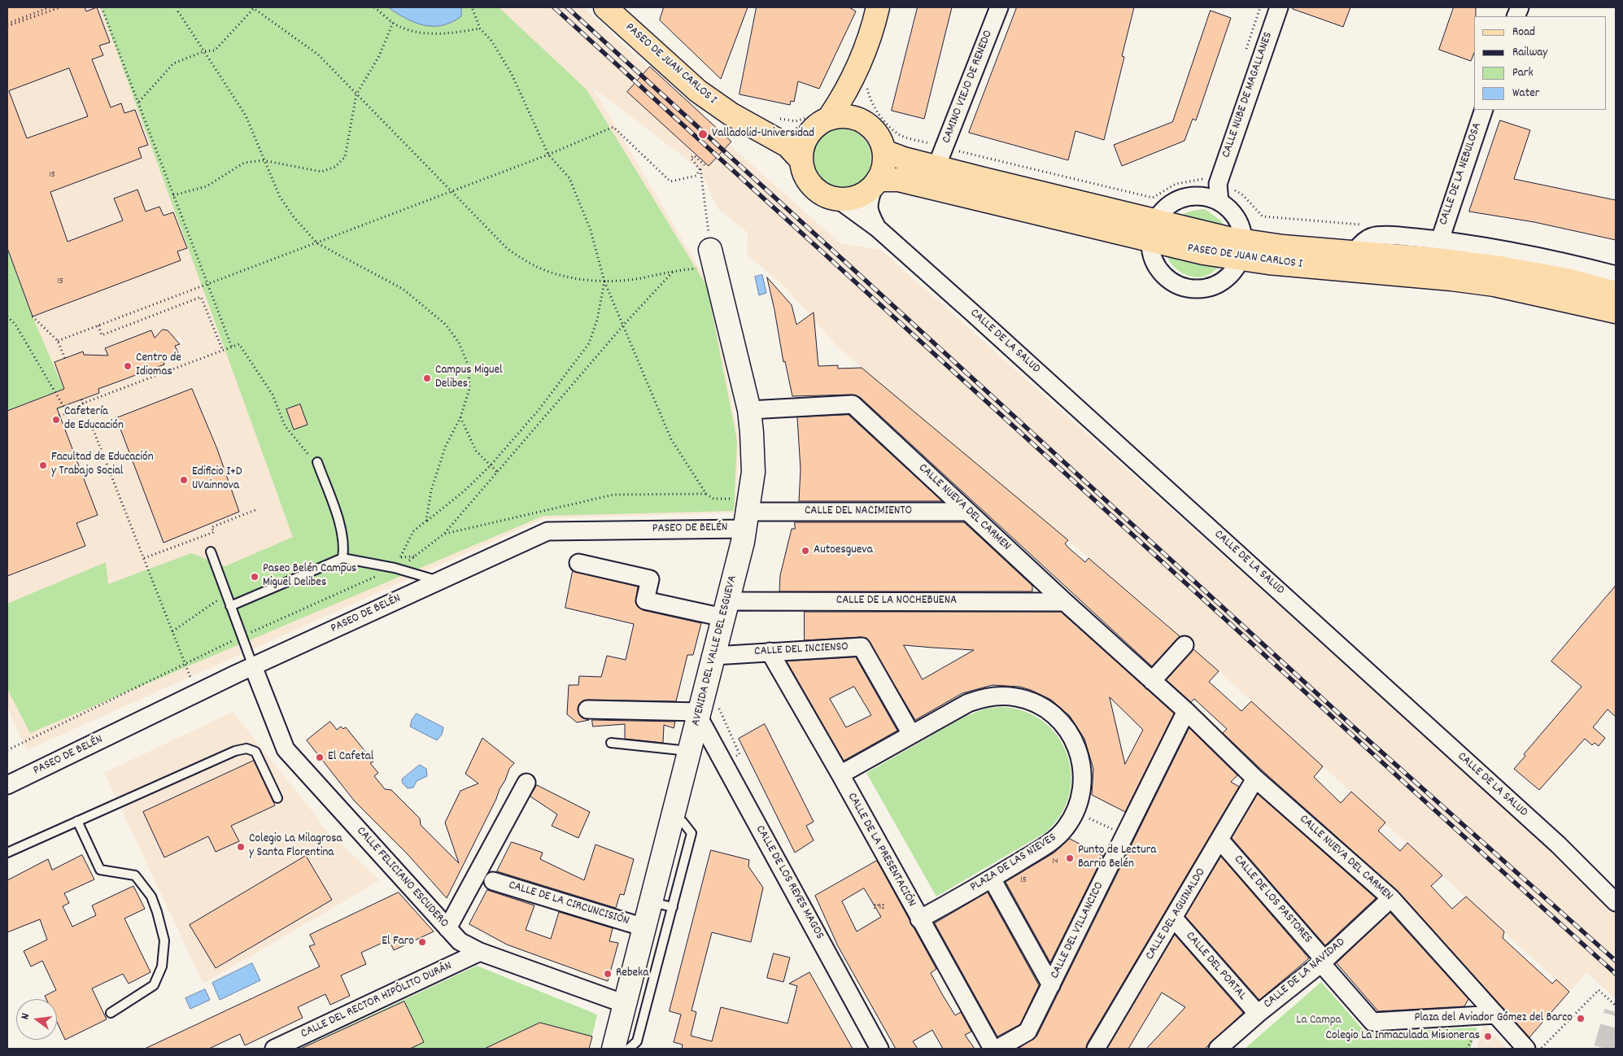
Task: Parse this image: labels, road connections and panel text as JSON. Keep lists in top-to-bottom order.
{
  "streets": {
    "main road": ["PASEO DE JUAN CARLOS I"],
    "street": [
      "CAMINO VIEJO DE RENEDO",
      "CALLE NUBE DE MAGALLANES",
      "CALLE DE LA NEBULOSA",
      "CALLE DE LA SALUD",
      "CALLE NUEVA DEL CARMEN",
      "CALLE DEL NACIMIENTO",
      "PASEO DE BELÉN",
      "CALLE DE LA NOCHEBUENA",
      "CALLE DEL INCIENSO",
      "AVENIDA DEL VALLE DEL ESGUEVA",
      "CALLE DE LA PRESENTACIÓN",
      "PLAZA DE LAS NIEVES",
      "CALLE FELICIANO ESCUDERO",
      "CALLE DE LOS REYES MAGOS",
      "CALLE DE LOS PASTORES",
      "CALLE DE LA CIRCUNCISIÓN",
      "CALLE DEL AGUINALDO",
      "CALLE DEL VILLANCICO",
      "CALLE DEL PORTAL",
      "CALLE DE LA NAVIDAD",
      "CALLE DEL RECTOR HIPÓLITO DURÁN"
    ]
  },
  "crossings": [
    ["PASEO DE JUAN CARLOS I", "CAMINO VIEJO DE RENEDO"],
    ["PASEO DE JUAN CARLOS I", "CALLE DE LA SALUD"],
    ["CALLE NUEVA DEL CARMEN", "CALLE DEL NACIMIENTO"],
    ["CALLE NUEVA DEL CARMEN", "CALLE DE LA NOCHEBUENA"],
    ["CALLE NUEVA DEL CARMEN", "AVENIDA DEL VALLE DEL ESGUEVA"],
    ["CALLE NUEVA DEL CARMEN", "CALLE DE LOS PASTORES"],
    ["CALLE NUEVA DEL CARMEN", "CALLE DEL AGUINALDO"],
    ["CALLE NUEVA DEL CARMEN", "CALLE DEL VILLANCICO"],
    ["CALLE NUEVA DEL CARMEN", "CALLE DE LA NAVIDAD"],
    ["CALLE DEL NACIMIENTO", "PASEO DE BELÉN"],
    ["CALLE DEL NACIMIENTO", "AVENIDA DEL VALLE DEL ESGUEVA"],
    ["PASEO DE BELÉN", "AVENIDA DEL VALLE DEL ESGUEVA"],
    ["PASEO DE BELÉN", "CALLE FELICIANO ESCUDERO"],
    ["CALLE DE LA NOCHEBUENA", "AVENIDA DEL VALLE DEL ESGUEVA"],
    ["CALLE DEL INCIENSO", "AVENIDA DEL VALLE DEL ESGUEVA"],
    ["CALLE DEL INCIENSO", "CALLE DE LA PRESENTACIÓN"],
    ["CALLE DEL INCIENSO", "PLAZA DE LAS NIEVES"],
    ["AVENIDA DEL VALLE DEL ESGUEVA", "CALLE FELICIANO ESCUDERO"],
    ["AVENIDA DEL VALLE DEL ESGUEVA", "CALLE DE LOS REYES MAGOS"],
    ["AVENIDA DEL VALLE DEL ESGUEVA", "CALLE DE LA CIRCUNCISIÓN"],
    ["CALLE DE LA PRESENTACIÓN", "PLAZA DE LAS NIEVES"],
    ["CALLE FELICIANO ESCUDERO", "CALLE DEL RECTOR HIPÓLITO DURÁN"],
    ["CALLE DE LOS PASTORES", "CALLE DEL AGUINALDO"],
    ["CALLE DE LOS PASTORES", "CALLE DE LA NAVIDAD"],
    ["CALLE DEL AGUINALDO", "CALLE DEL PORTAL"],
    ["CALLE DEL PORTAL", "CALLE DE LA NAVIDAD"]
  ],
  "parks": ["La Campa"],
  "places": [
    "Valladolid-Universidad",
    "Centro de Idiomas",
    "Campus Miguel Delibes",
    "Cafetería de Educación",
    "Facultad de Educación y Trabajo Social",
    "Edificio I+D UVainnova",
    "Autoesgueva",
    "Paseo Belén Campus Miguel Delibes",
    "El Cafetal",
    "Colegio La Milagrosa y Santa Florentina",
    "Punto de Lectura Barrio Belén",
    "El Faro",
    "Rebeka",
    "Plaza del Aviador Gómez del Barco",
    "Colegio La Inmaculada Misioneras"
  ],
  "house_numbers": [
    "15",
    "15",
    "14",
    "15",
    "29I"
  ],
  "legend": [
    "Road",
    "Railway",
    "Park",
    "Water"
  ],
  "north": "left"
}
